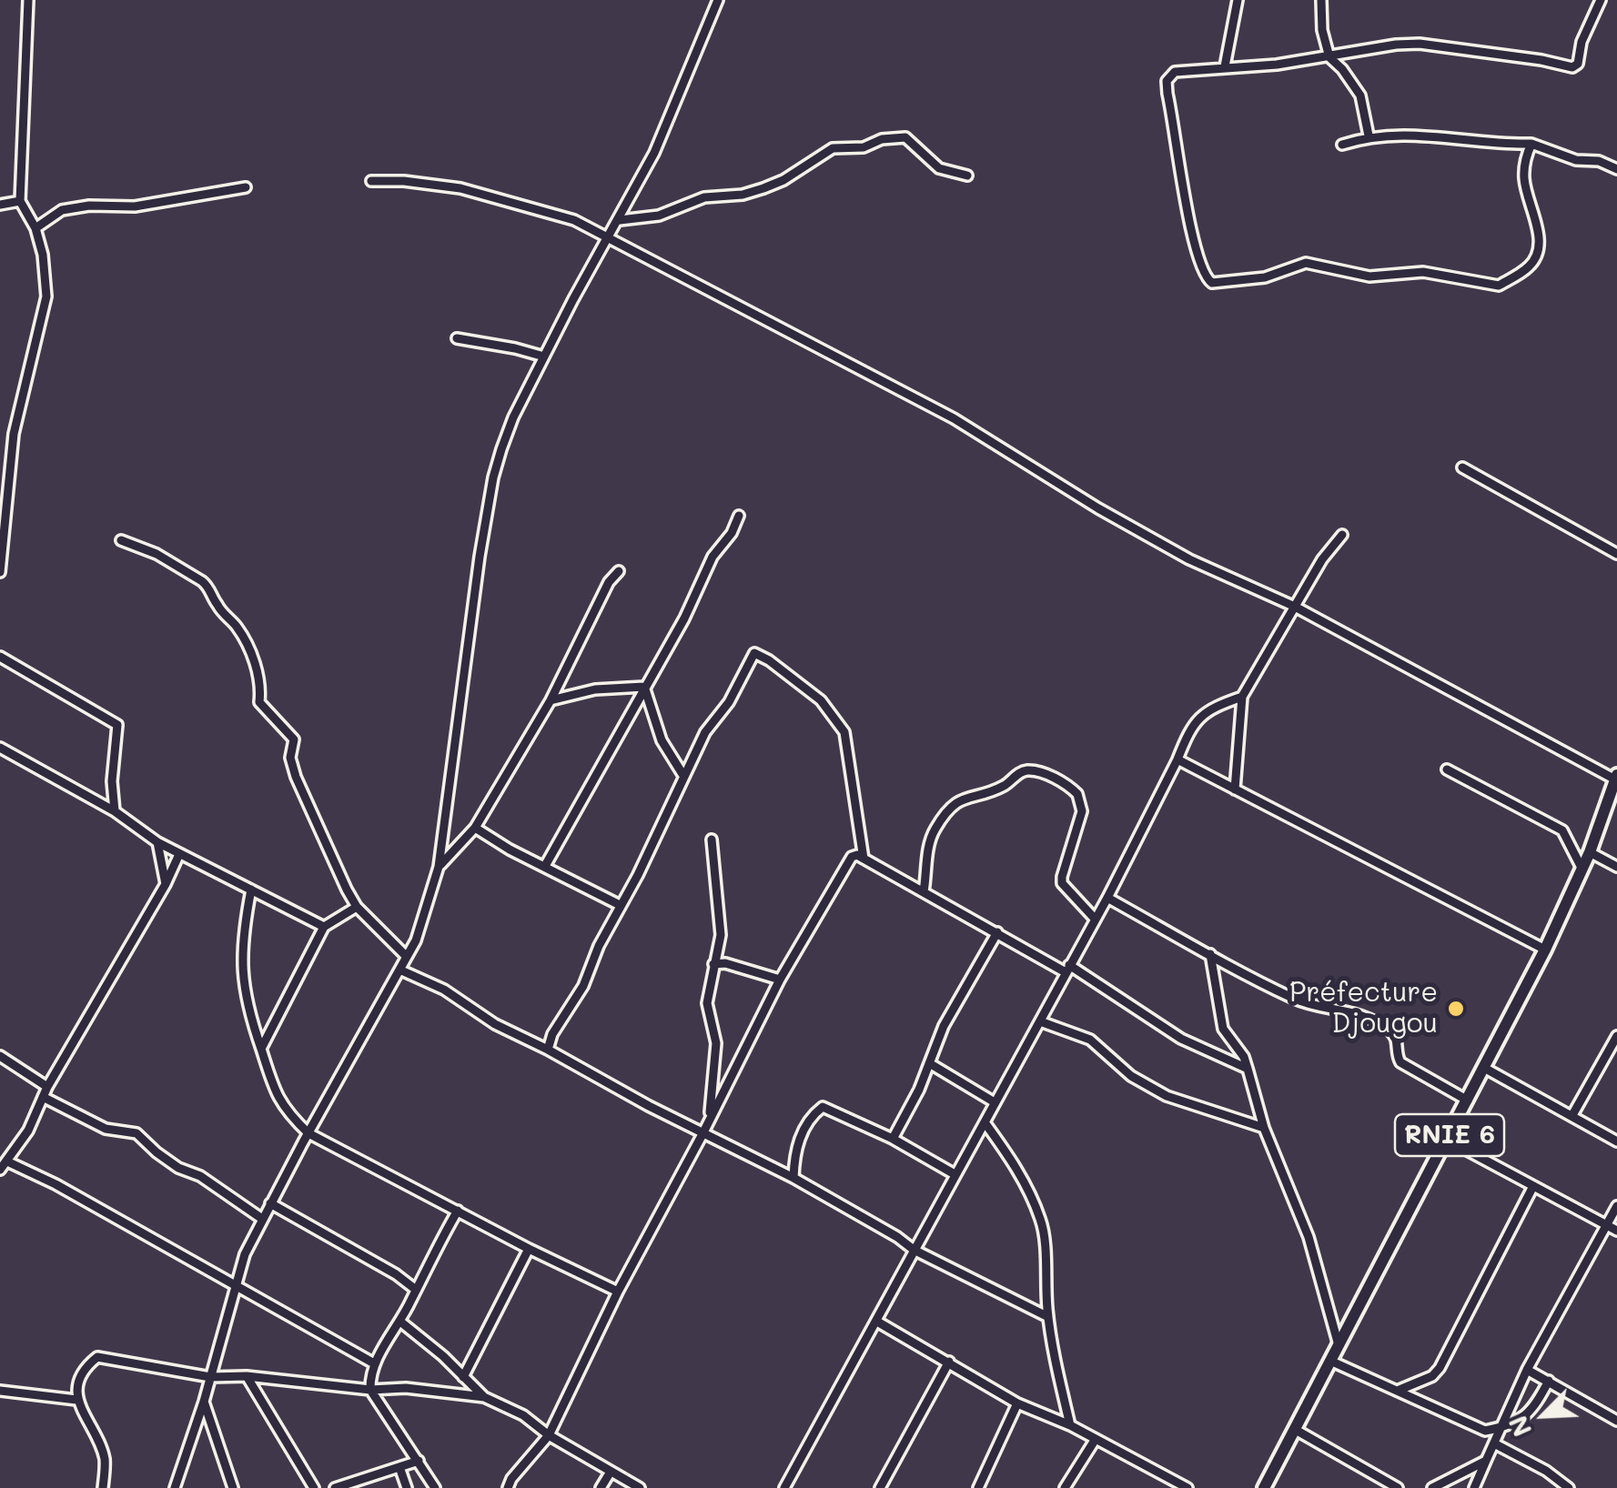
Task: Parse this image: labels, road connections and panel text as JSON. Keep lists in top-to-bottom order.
{
  "streets": {
    "main road": ["RNIE 6"]
  },
  "places": ["Préfecture Djougou"],
  "north": "bottom left"
}
